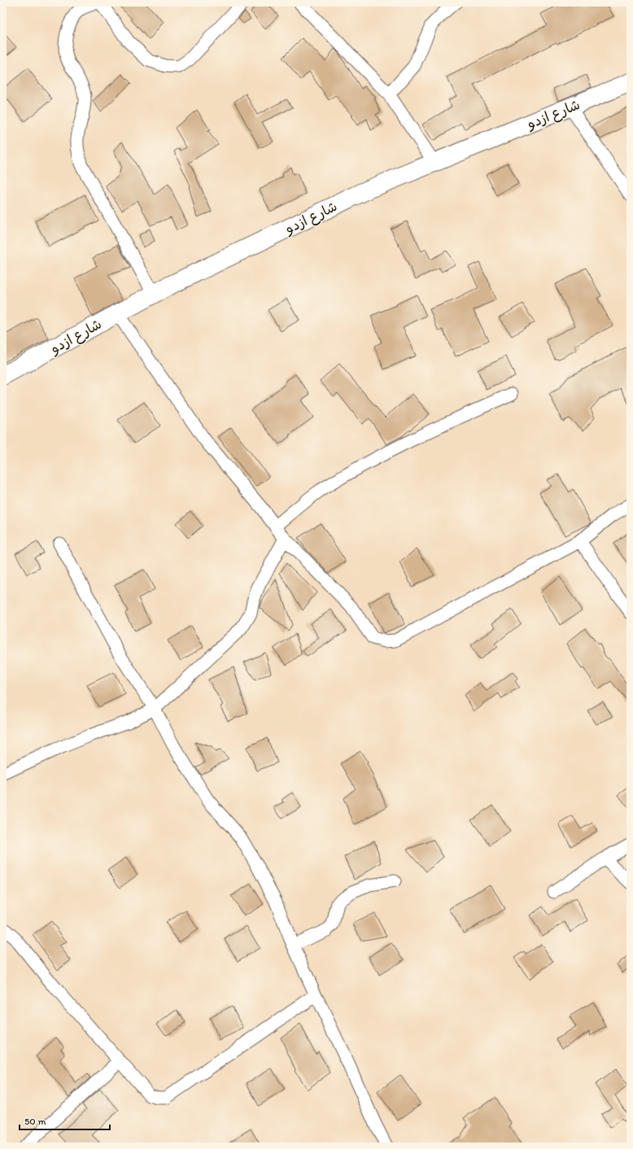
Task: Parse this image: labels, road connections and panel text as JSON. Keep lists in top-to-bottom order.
{
  "streets": {
    "street": ["شارع ازدو"]
  },
  "scale_bar": "50 m"
}
